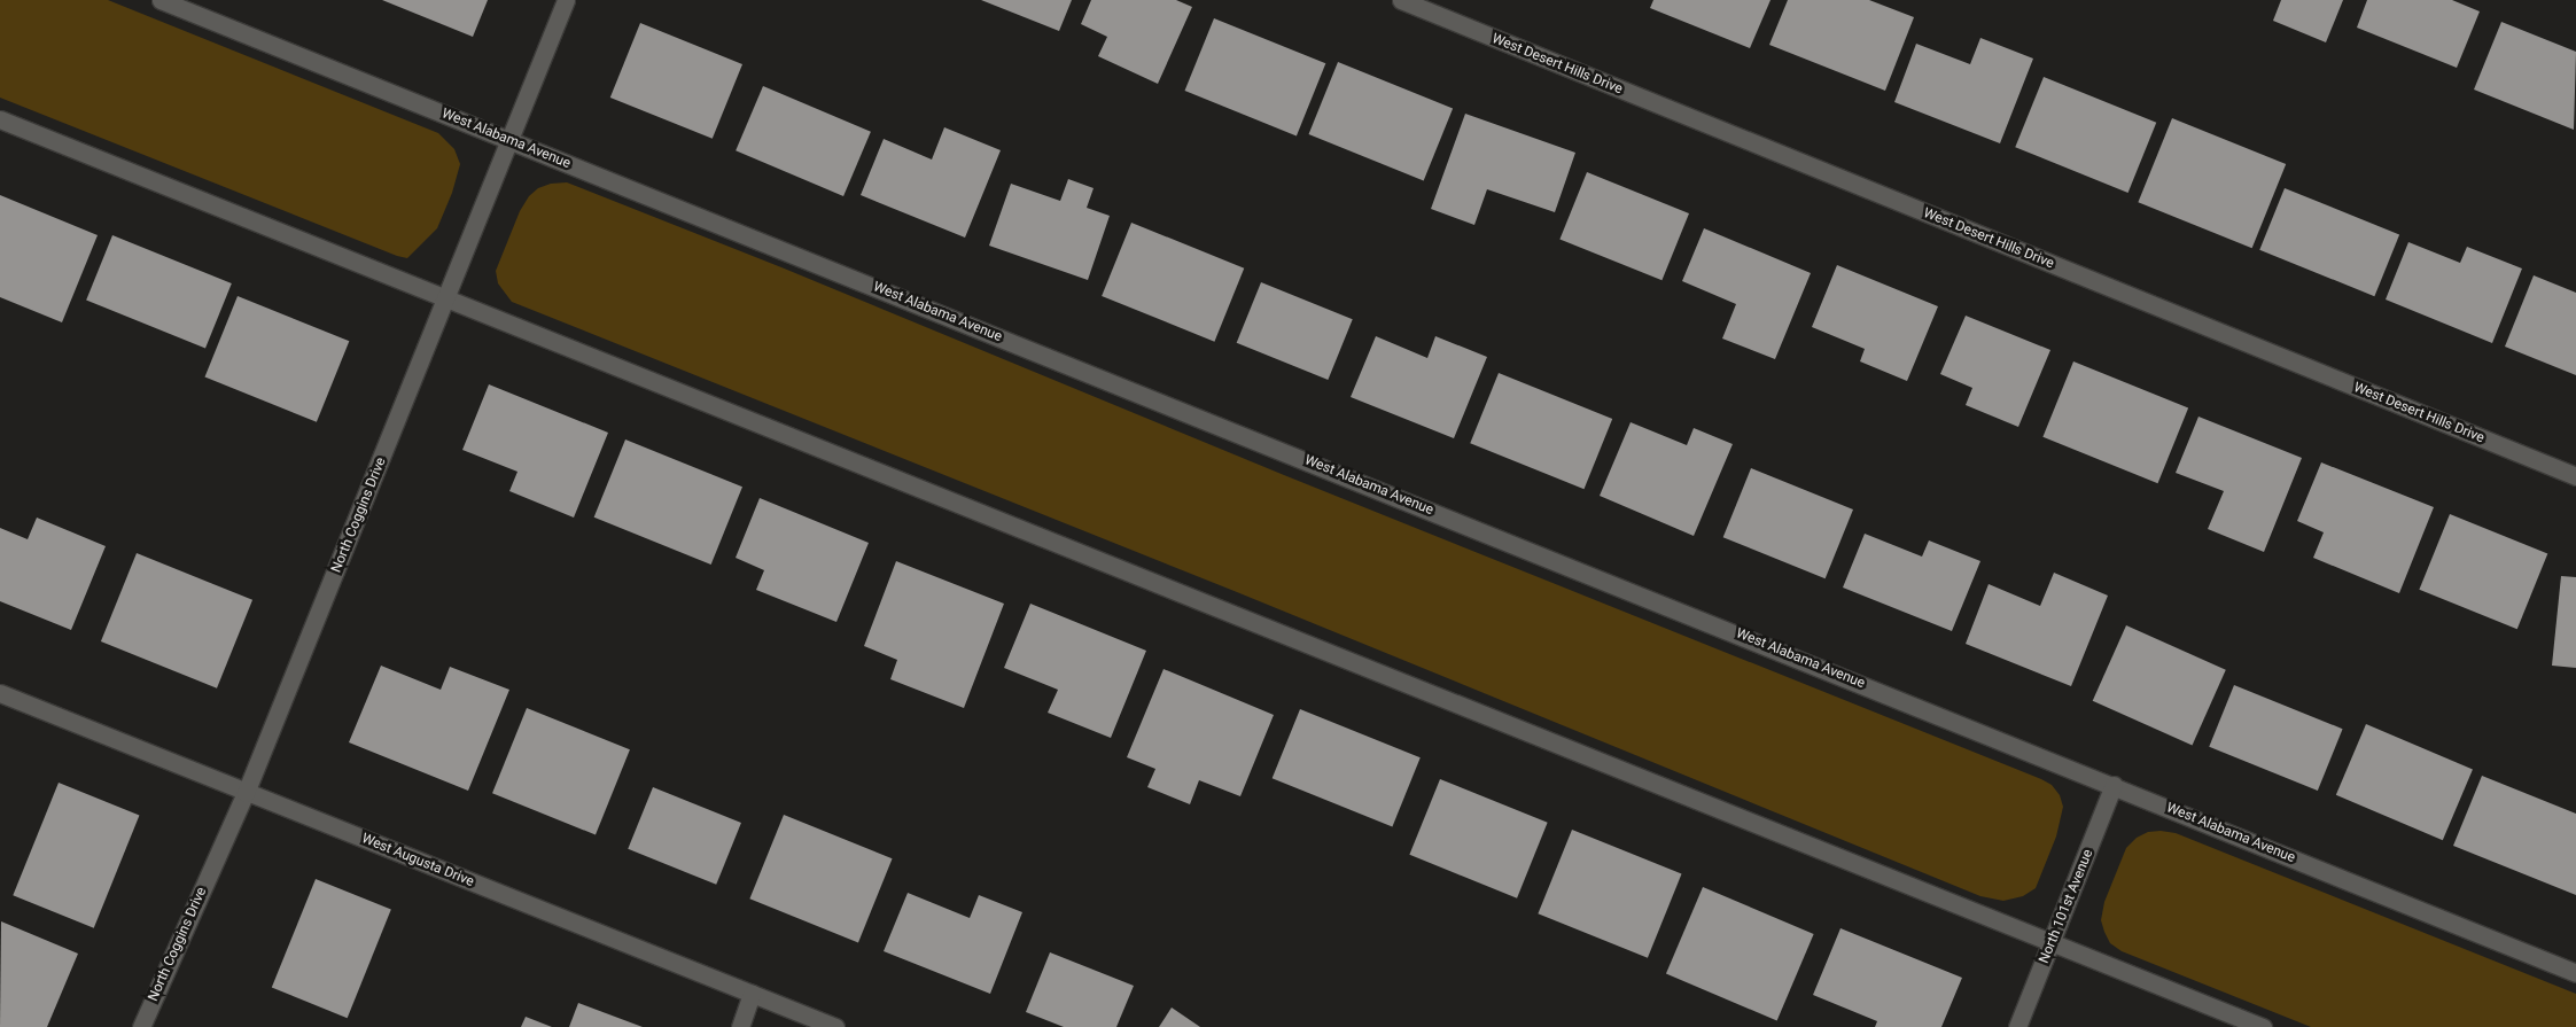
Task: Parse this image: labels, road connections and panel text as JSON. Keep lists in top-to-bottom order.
{
  "streets": {
    "street": [
      "West Desert Hills Drive",
      "West Alabama Avenue",
      "North Coggins Drive",
      "West Augusta Drive",
      "North 101st Avenue"
    ]
  },
  "crossings": [
    ["West Alabama Avenue", "North Coggins Drive"],
    ["West Alabama Avenue", "North 101st Avenue"],
    ["North Coggins Drive", "West Augusta Drive"]
  ]
}
